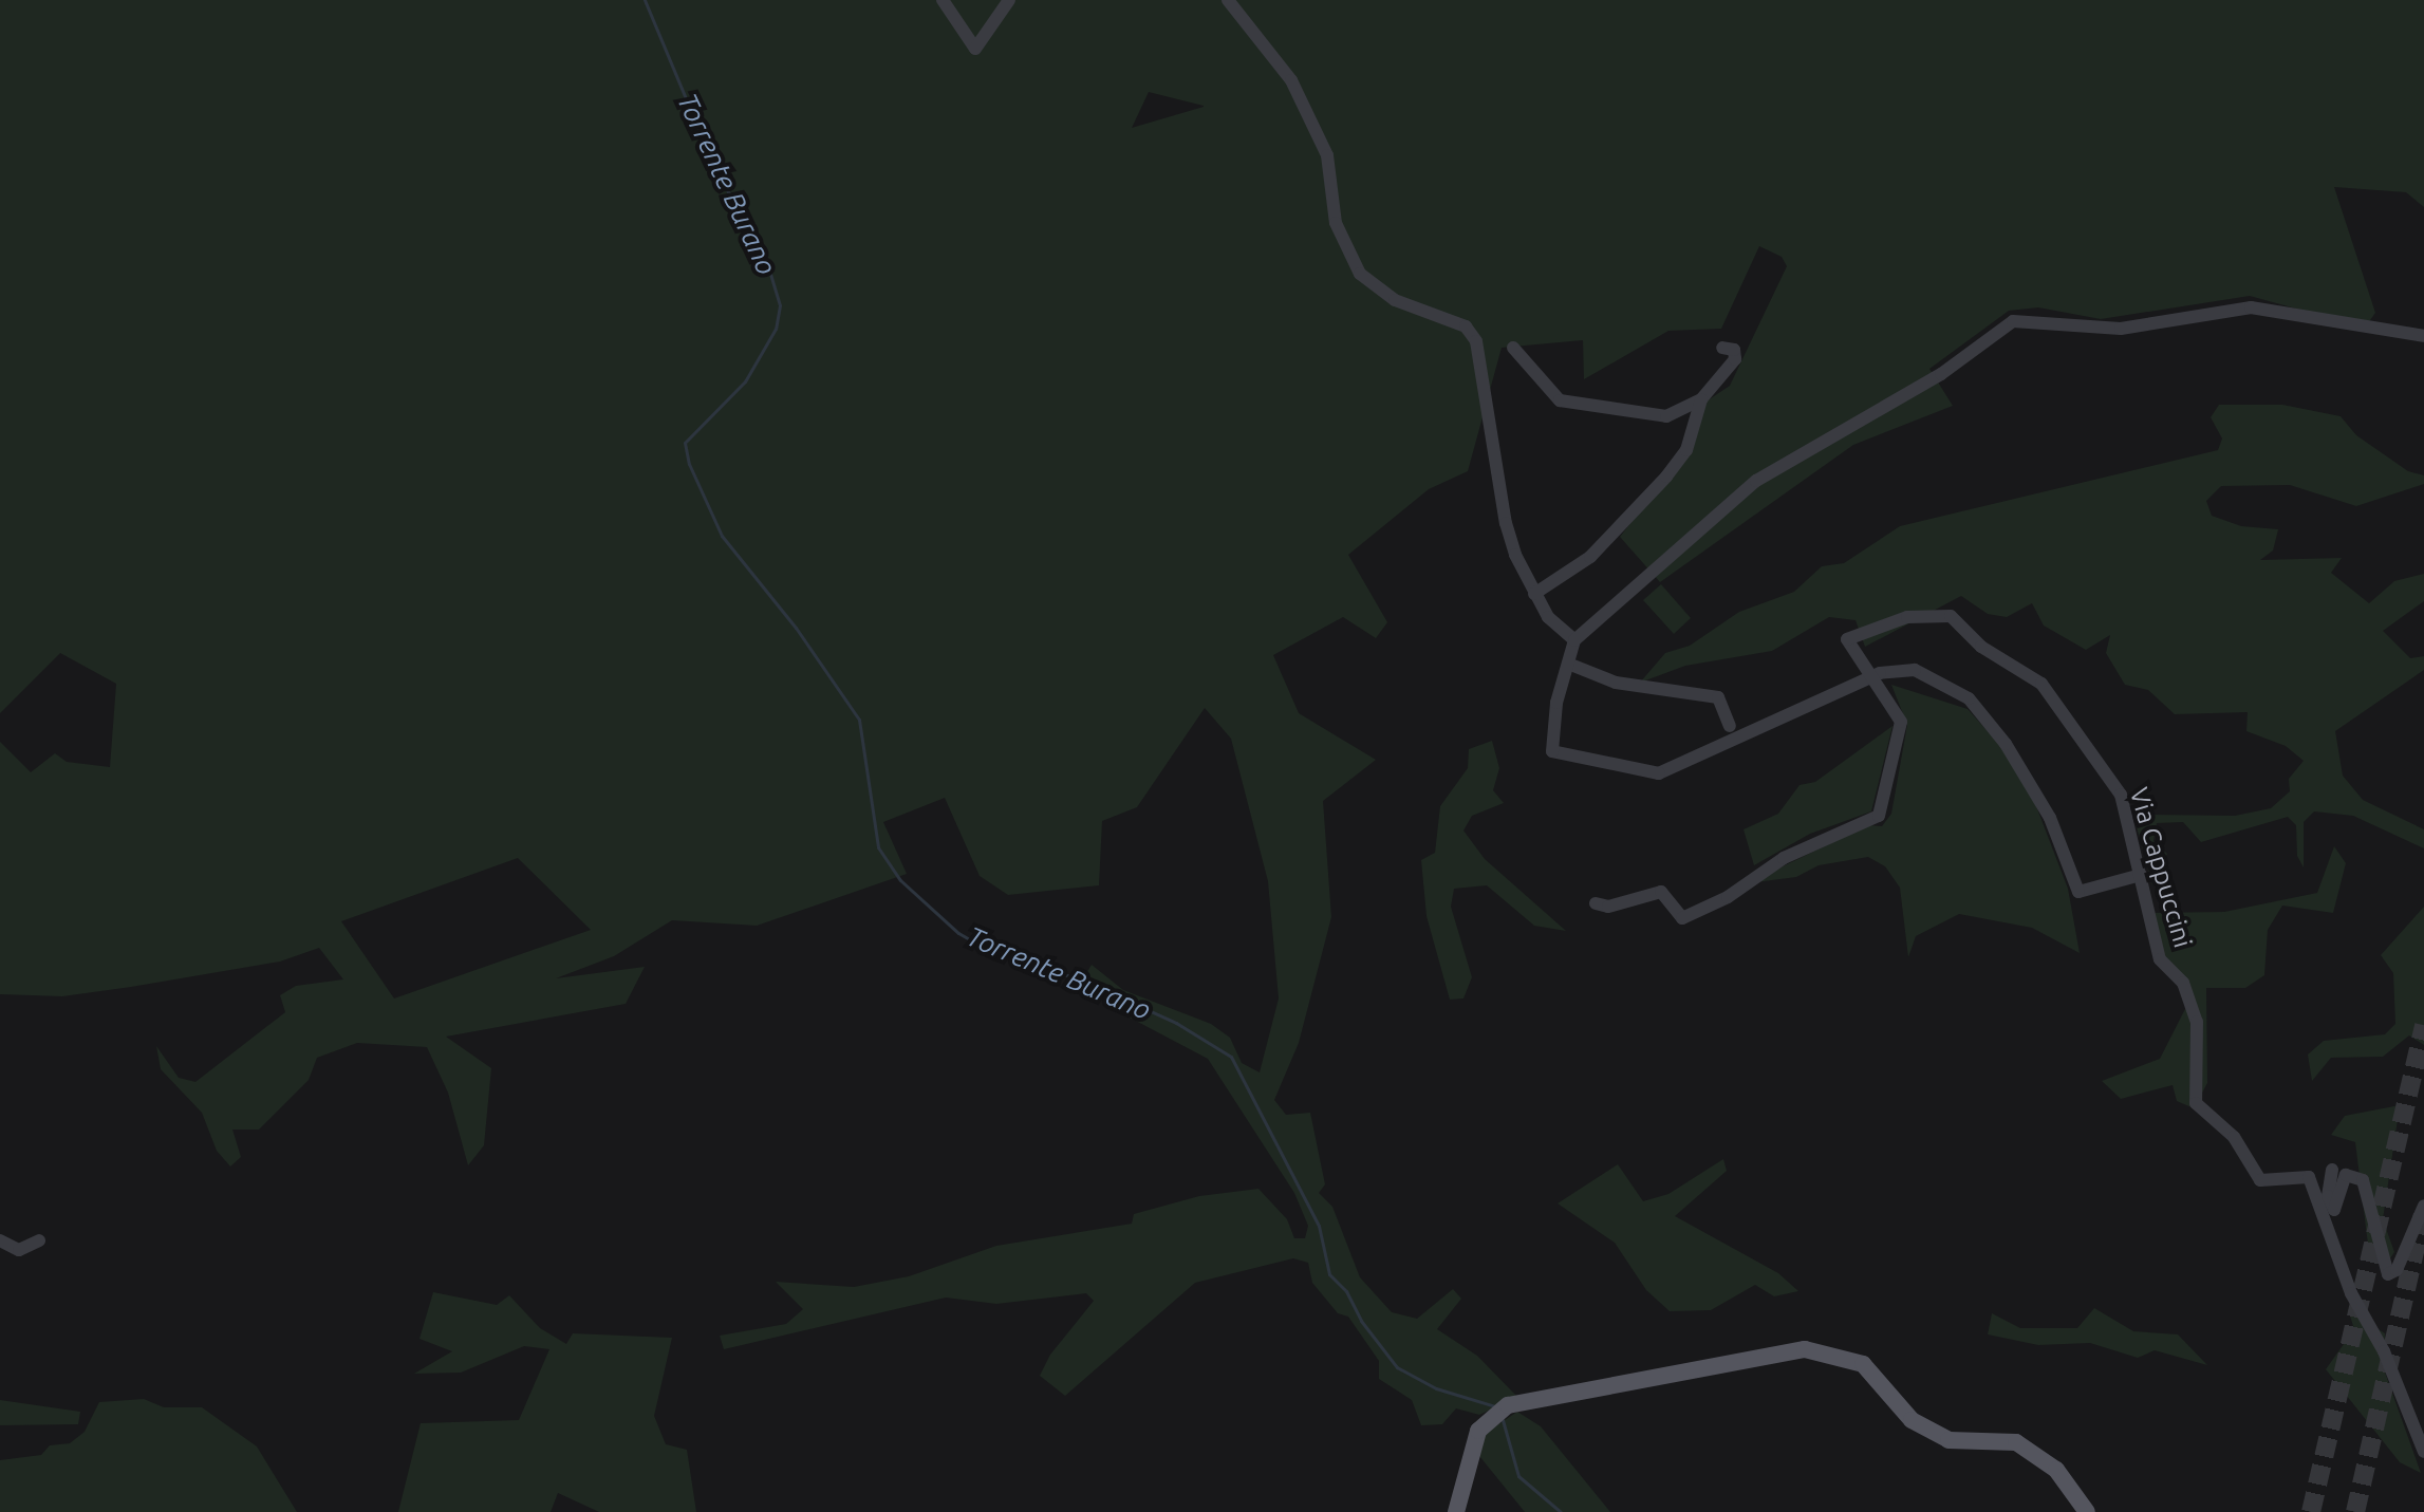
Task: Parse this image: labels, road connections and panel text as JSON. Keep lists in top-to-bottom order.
{
  "streets": {
    "street": ["Via Cappuccini"]
  },
  "water": ["Torrente Burano"]
}
